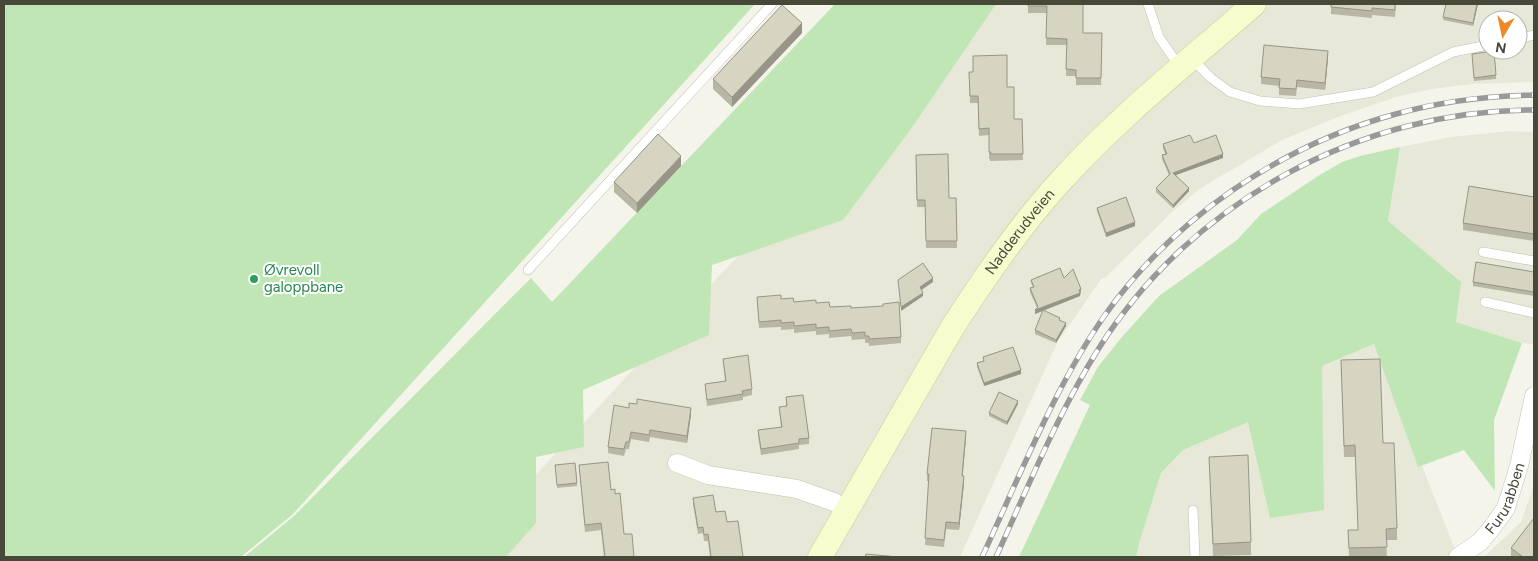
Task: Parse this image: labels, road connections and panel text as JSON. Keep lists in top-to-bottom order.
{
  "streets": {
    "main road": ["Nadderudveien"],
    "street": ["Fururabben"]
  },
  "places": ["Øvrevoll galoppbane"],
  "north": "bottom"
}
